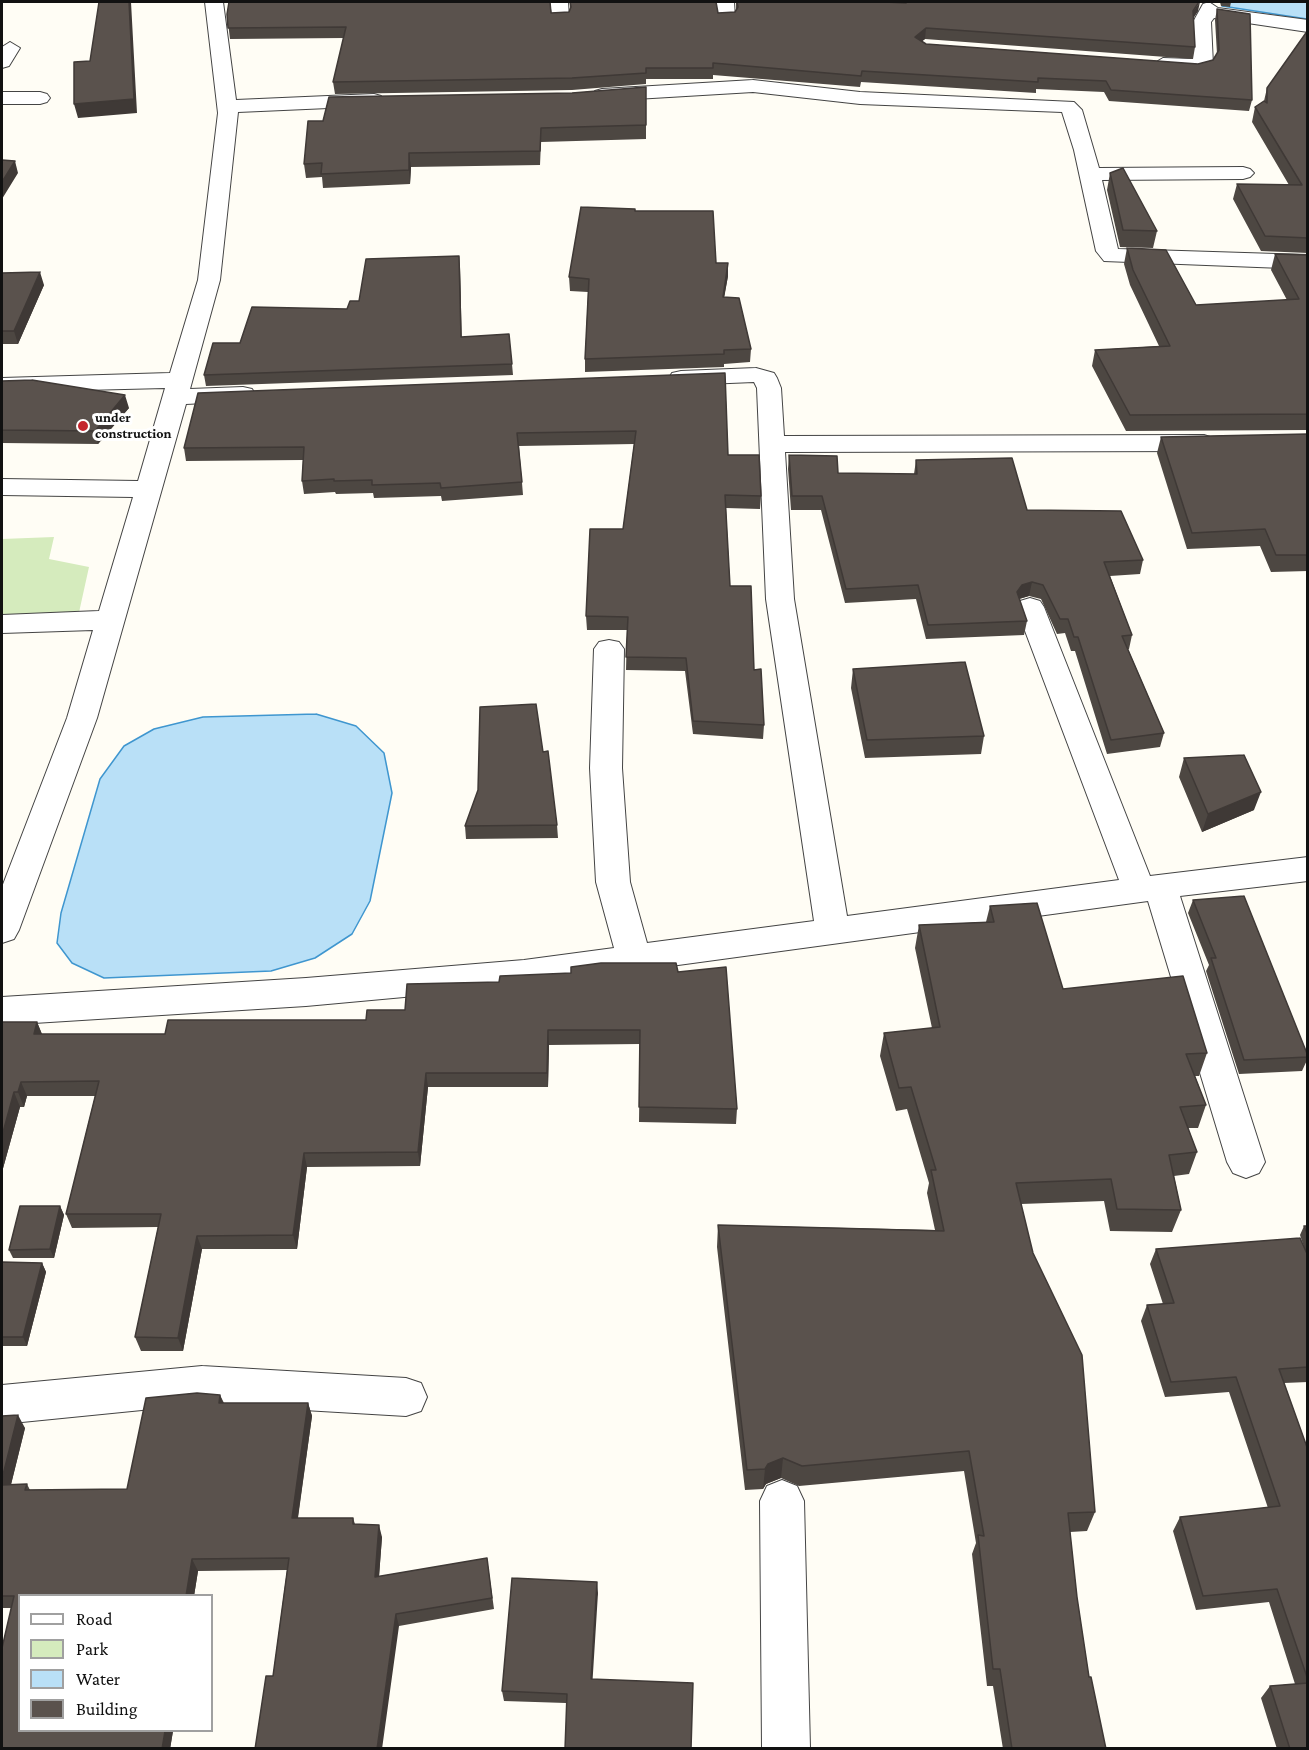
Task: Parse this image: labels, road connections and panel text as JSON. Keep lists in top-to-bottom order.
{
  "places": ["under construction"],
  "legend": [
    "Road",
    "Park",
    "Water",
    "Building"
  ]
}
